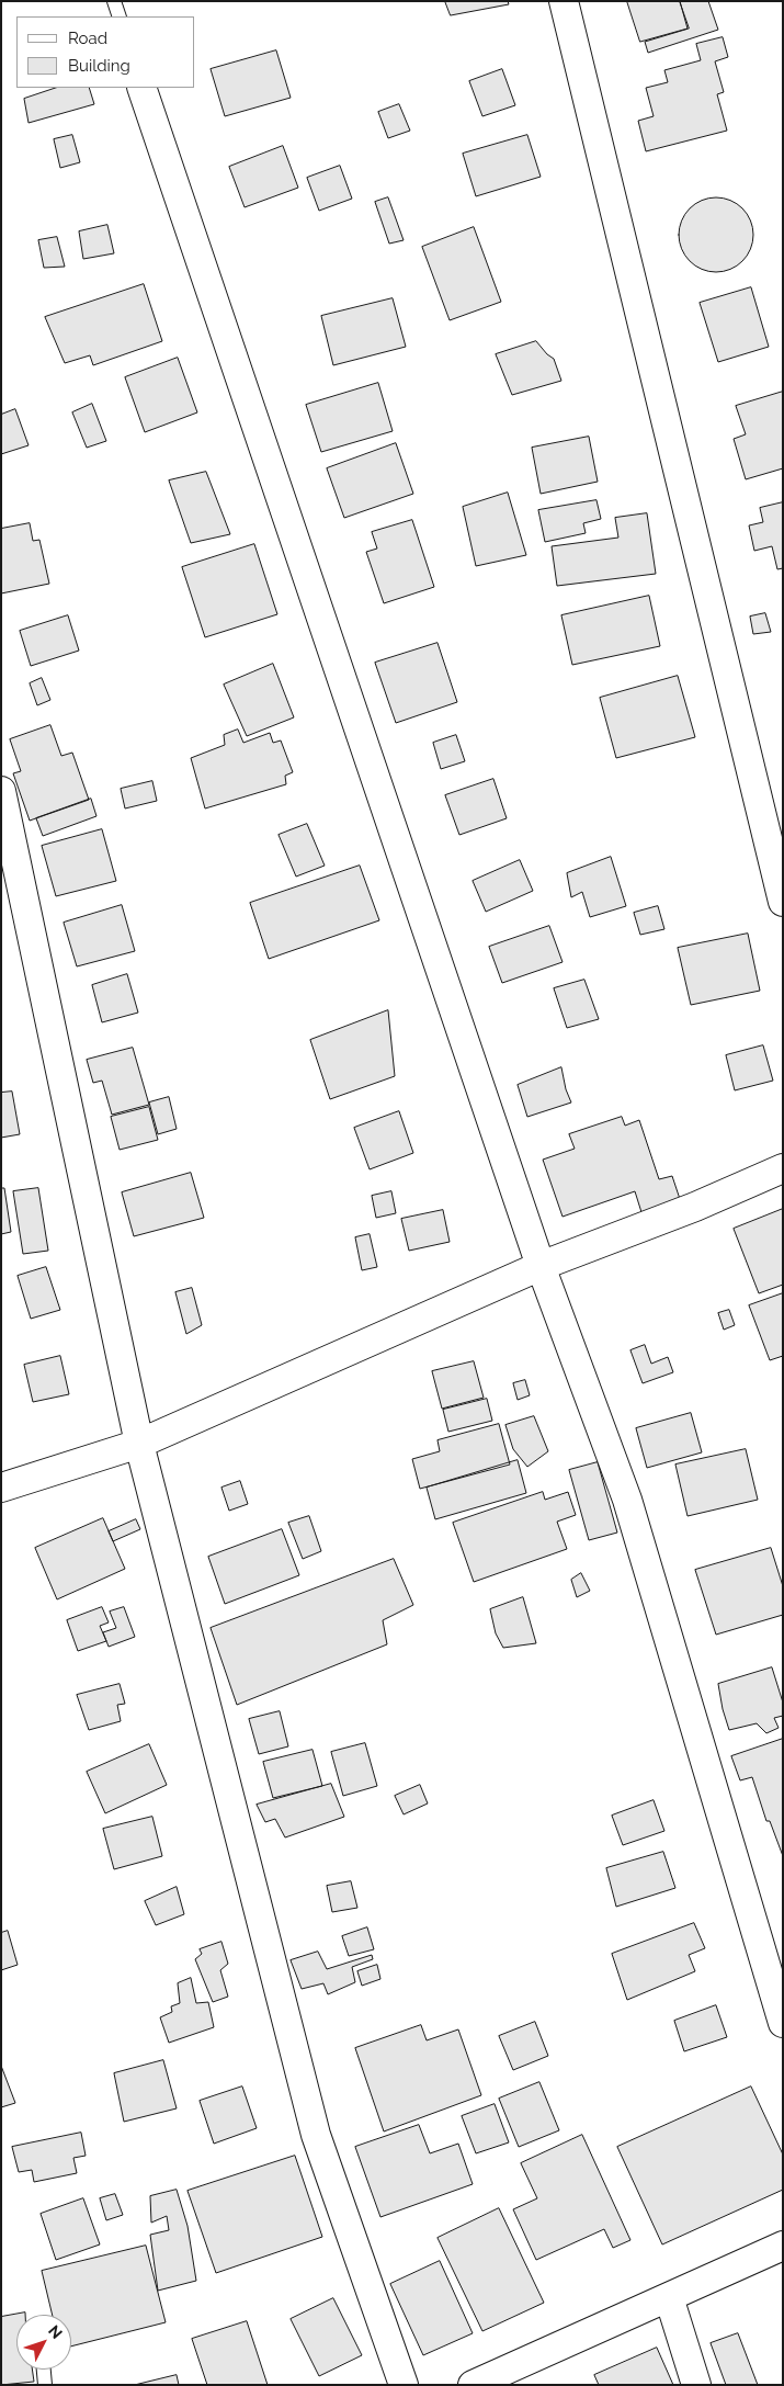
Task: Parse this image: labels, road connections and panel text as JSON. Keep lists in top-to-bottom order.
{
  "legend": ["Road", "Building"],
  "north": "top right"
}
